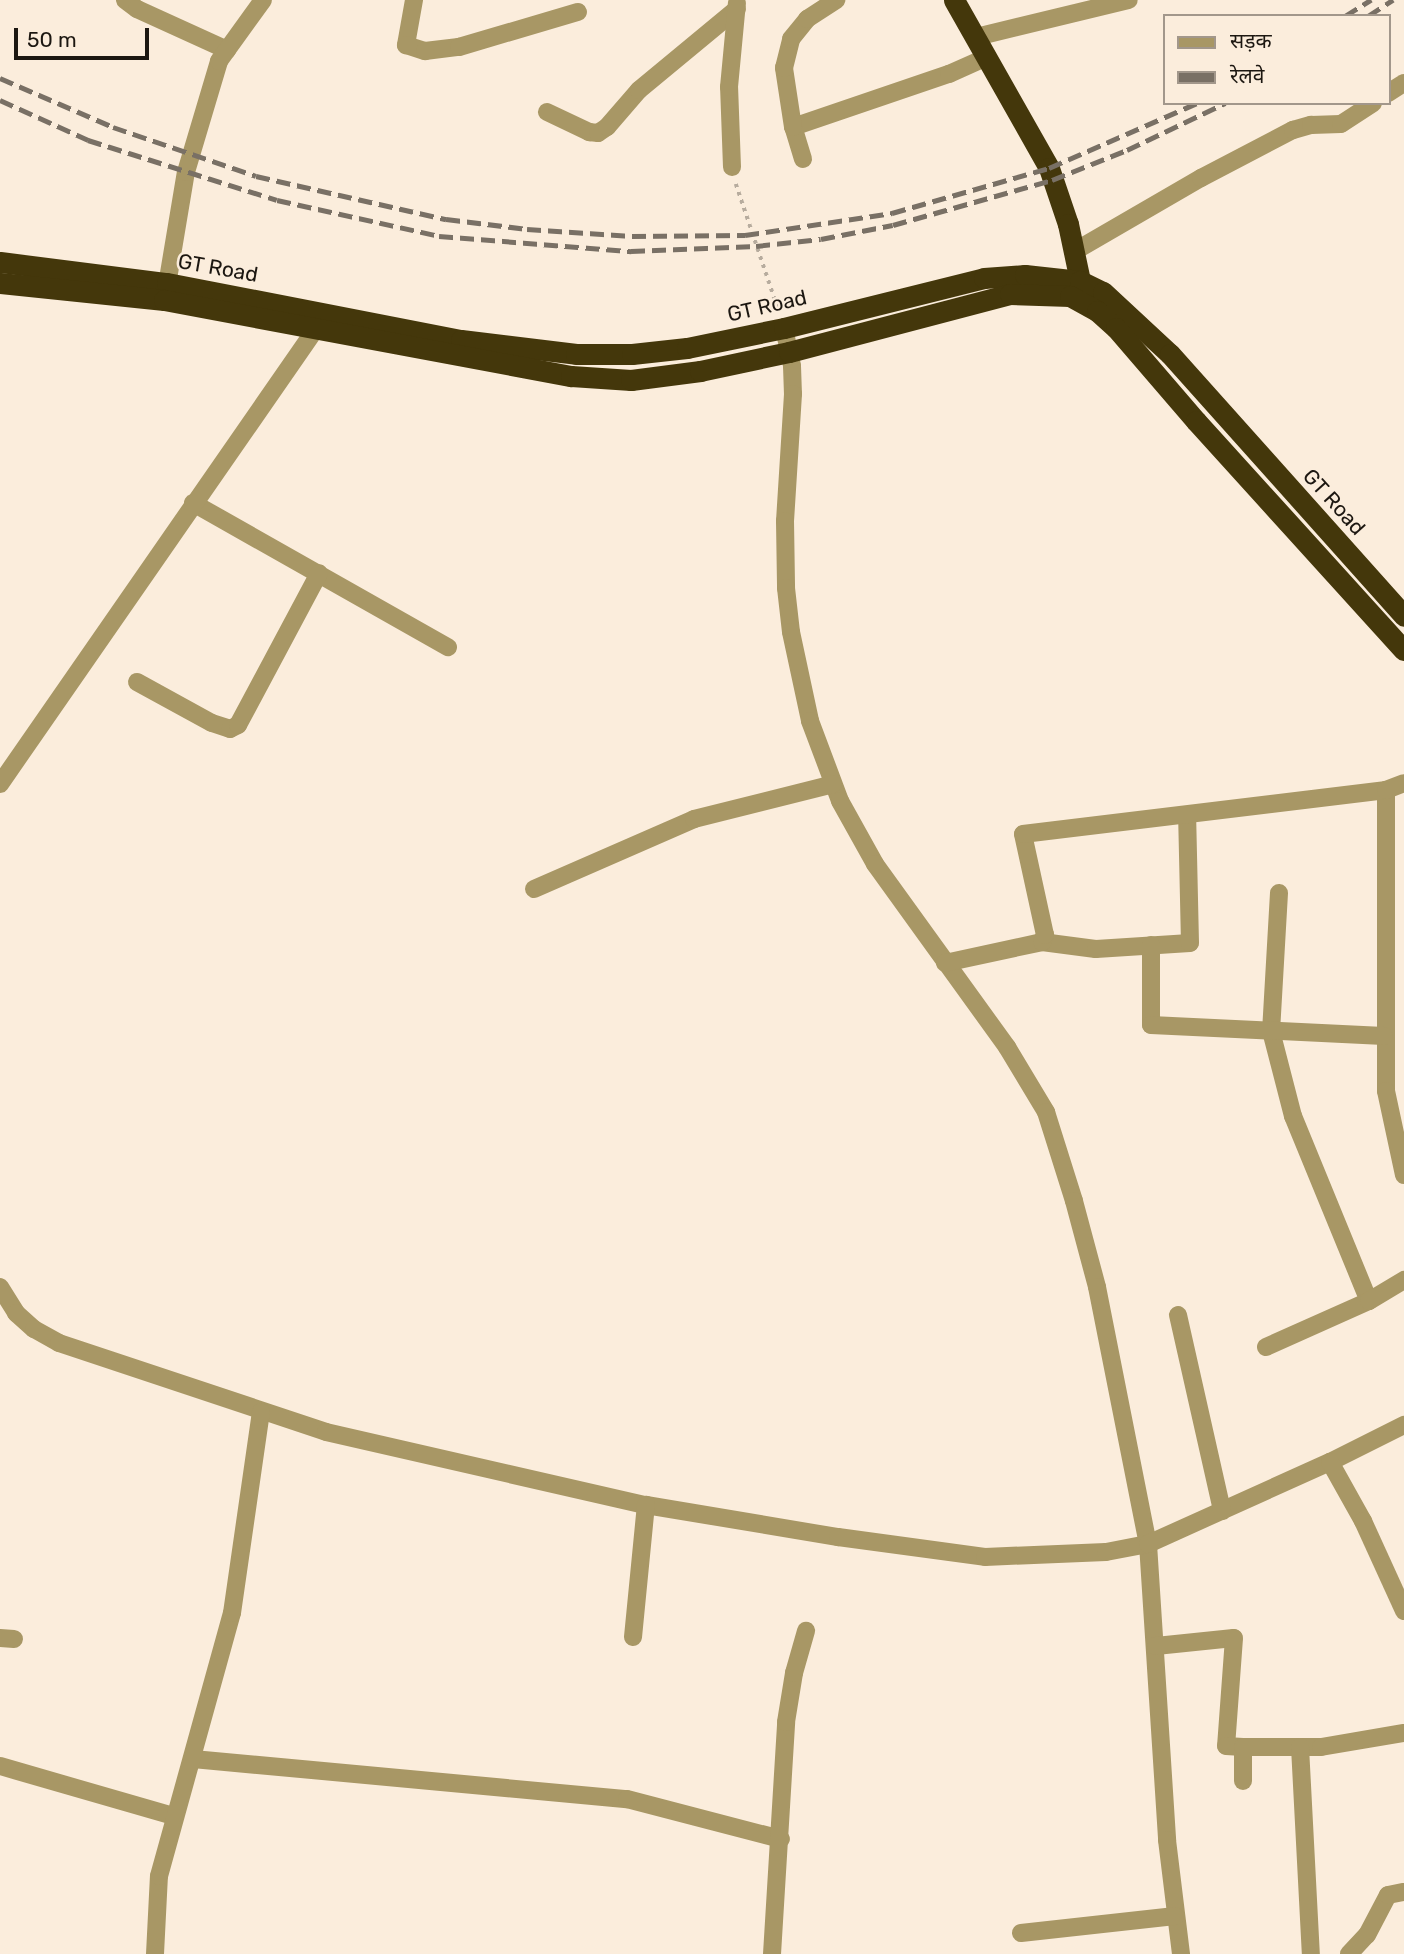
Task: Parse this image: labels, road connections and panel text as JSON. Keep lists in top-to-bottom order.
{
  "streets": {
    "highway": ["GT Road"]
  },
  "legend": ["सड़क", "रेलवे"],
  "scale_bar": "50 m"
}
